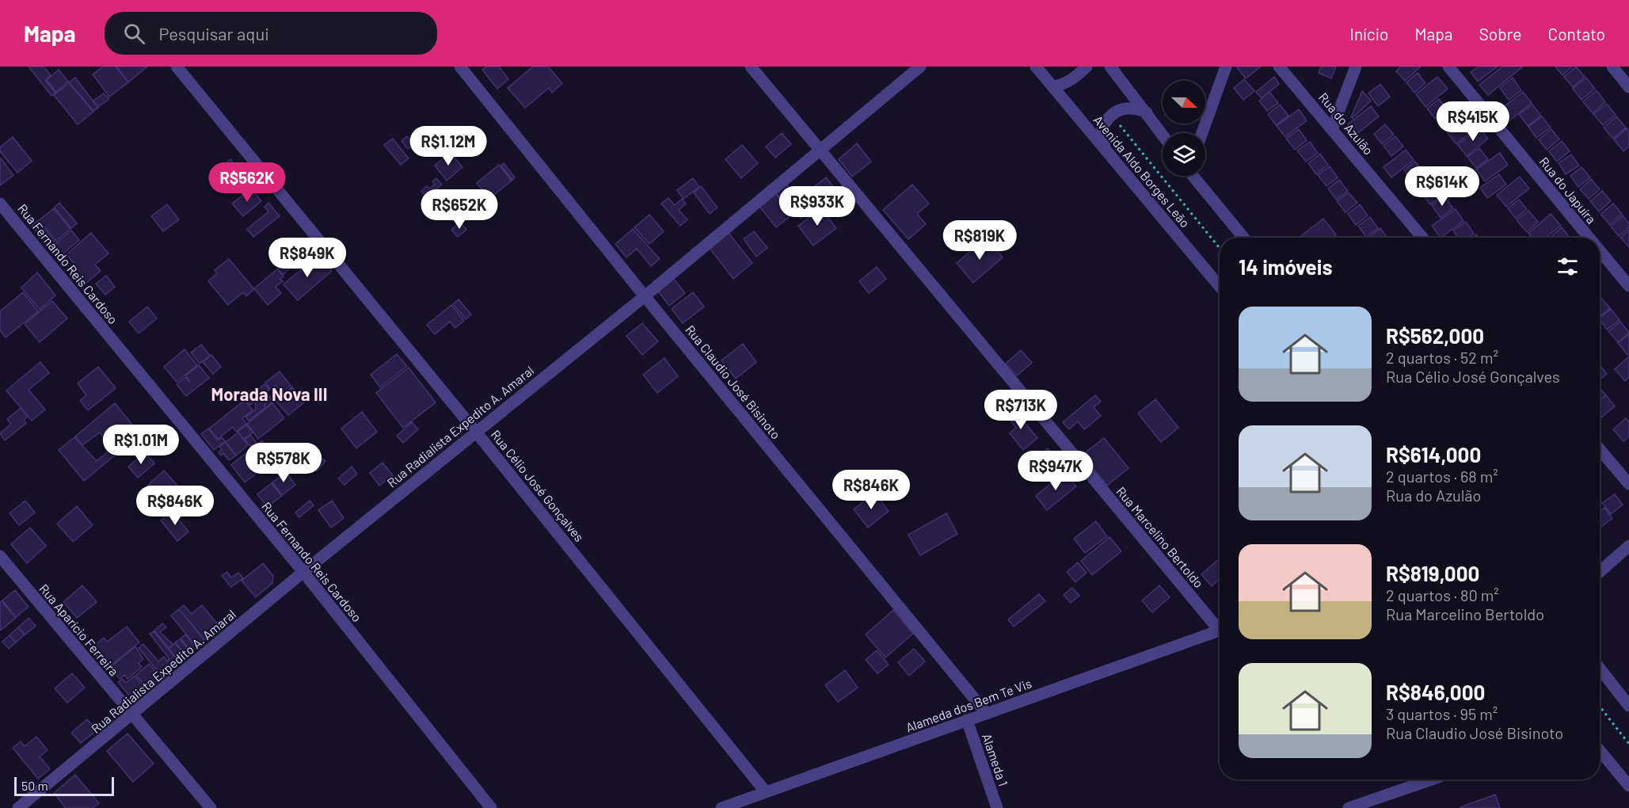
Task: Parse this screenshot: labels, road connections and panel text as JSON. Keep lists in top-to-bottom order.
{
  "streets": {
    "street": [
      "Rua do Azulão",
      "Avenida Aldo Borges Leão",
      "Rua do Japuíra",
      "Rua Fernando Reis Cardoso",
      "Rua Claudio José Bisinoto",
      "Rua Radialista Expedito A. Amaral",
      "Rua Célio José Gonçalves",
      "Rua Marcelino Bertoldo",
      "Rua Aparício Ferreira",
      "Alameda dos Bem Te Vis",
      "Alameda 1"
    ]
  },
  "crossings": [
    ["Rua Fernando Reis Cardoso", "Rua Radialista Expedito A. Amaral"],
    ["Rua Claudio José Bisinoto", "Rua Radialista Expedito A. Amaral"],
    ["Rua Claudio José Bisinoto", "Alameda dos Bem Te Vis"],
    ["Rua Radialista Expedito A. Amaral", "Rua Célio José Gonçalves"],
    ["Rua Radialista Expedito A. Amaral", "Rua Marcelino Bertoldo"],
    ["Rua Radialista Expedito A. Amaral", "Rua Aparício Ferreira"],
    ["Rua Célio José Gonçalves", "Alameda dos Bem Te Vis"],
    ["Alameda dos Bem Te Vis", "Alameda 1"]
  ],
  "districts": ["Morada Nova III"],
  "scale_bar": "50 m",
  "north": "right",
  "page": {
    "header": "Mapa",
    "search": "Pesquisar aqui",
    "nav": [
      "Início",
      "Mapa",
      "Sobre",
      "Contato"
    ],
    "price": [
      "R$415K",
      "R$1.12M",
      "R$562K",
      "R$614K",
      "R$933K",
      "R$652K",
      "R$819K",
      "R$849K",
      "R$713K",
      "R$1.01M",
      "R$578K",
      "R$947K",
      "R$846K",
      "R$846K"
    ],
    "heading": "14 imóveis",
    "list": [
      {
        "name": "R$562,000",
        "note": "2 quartos · 52 m² · Rua Célio José Gonçalves"
      },
      {
        "name": "R$614,000",
        "note": "2 quartos · 68 m² · Rua do Azulão"
      },
      {
        "name": "R$819,000",
        "note": "2 quartos · 80 m² · Rua Marcelino Bertoldo"
      },
      {
        "name": "R$846,000",
        "note": "3 quartos · 95 m² · Rua Claudio José Bisinoto"
      }
    ],
    "scale": "50 m"
  }
}
